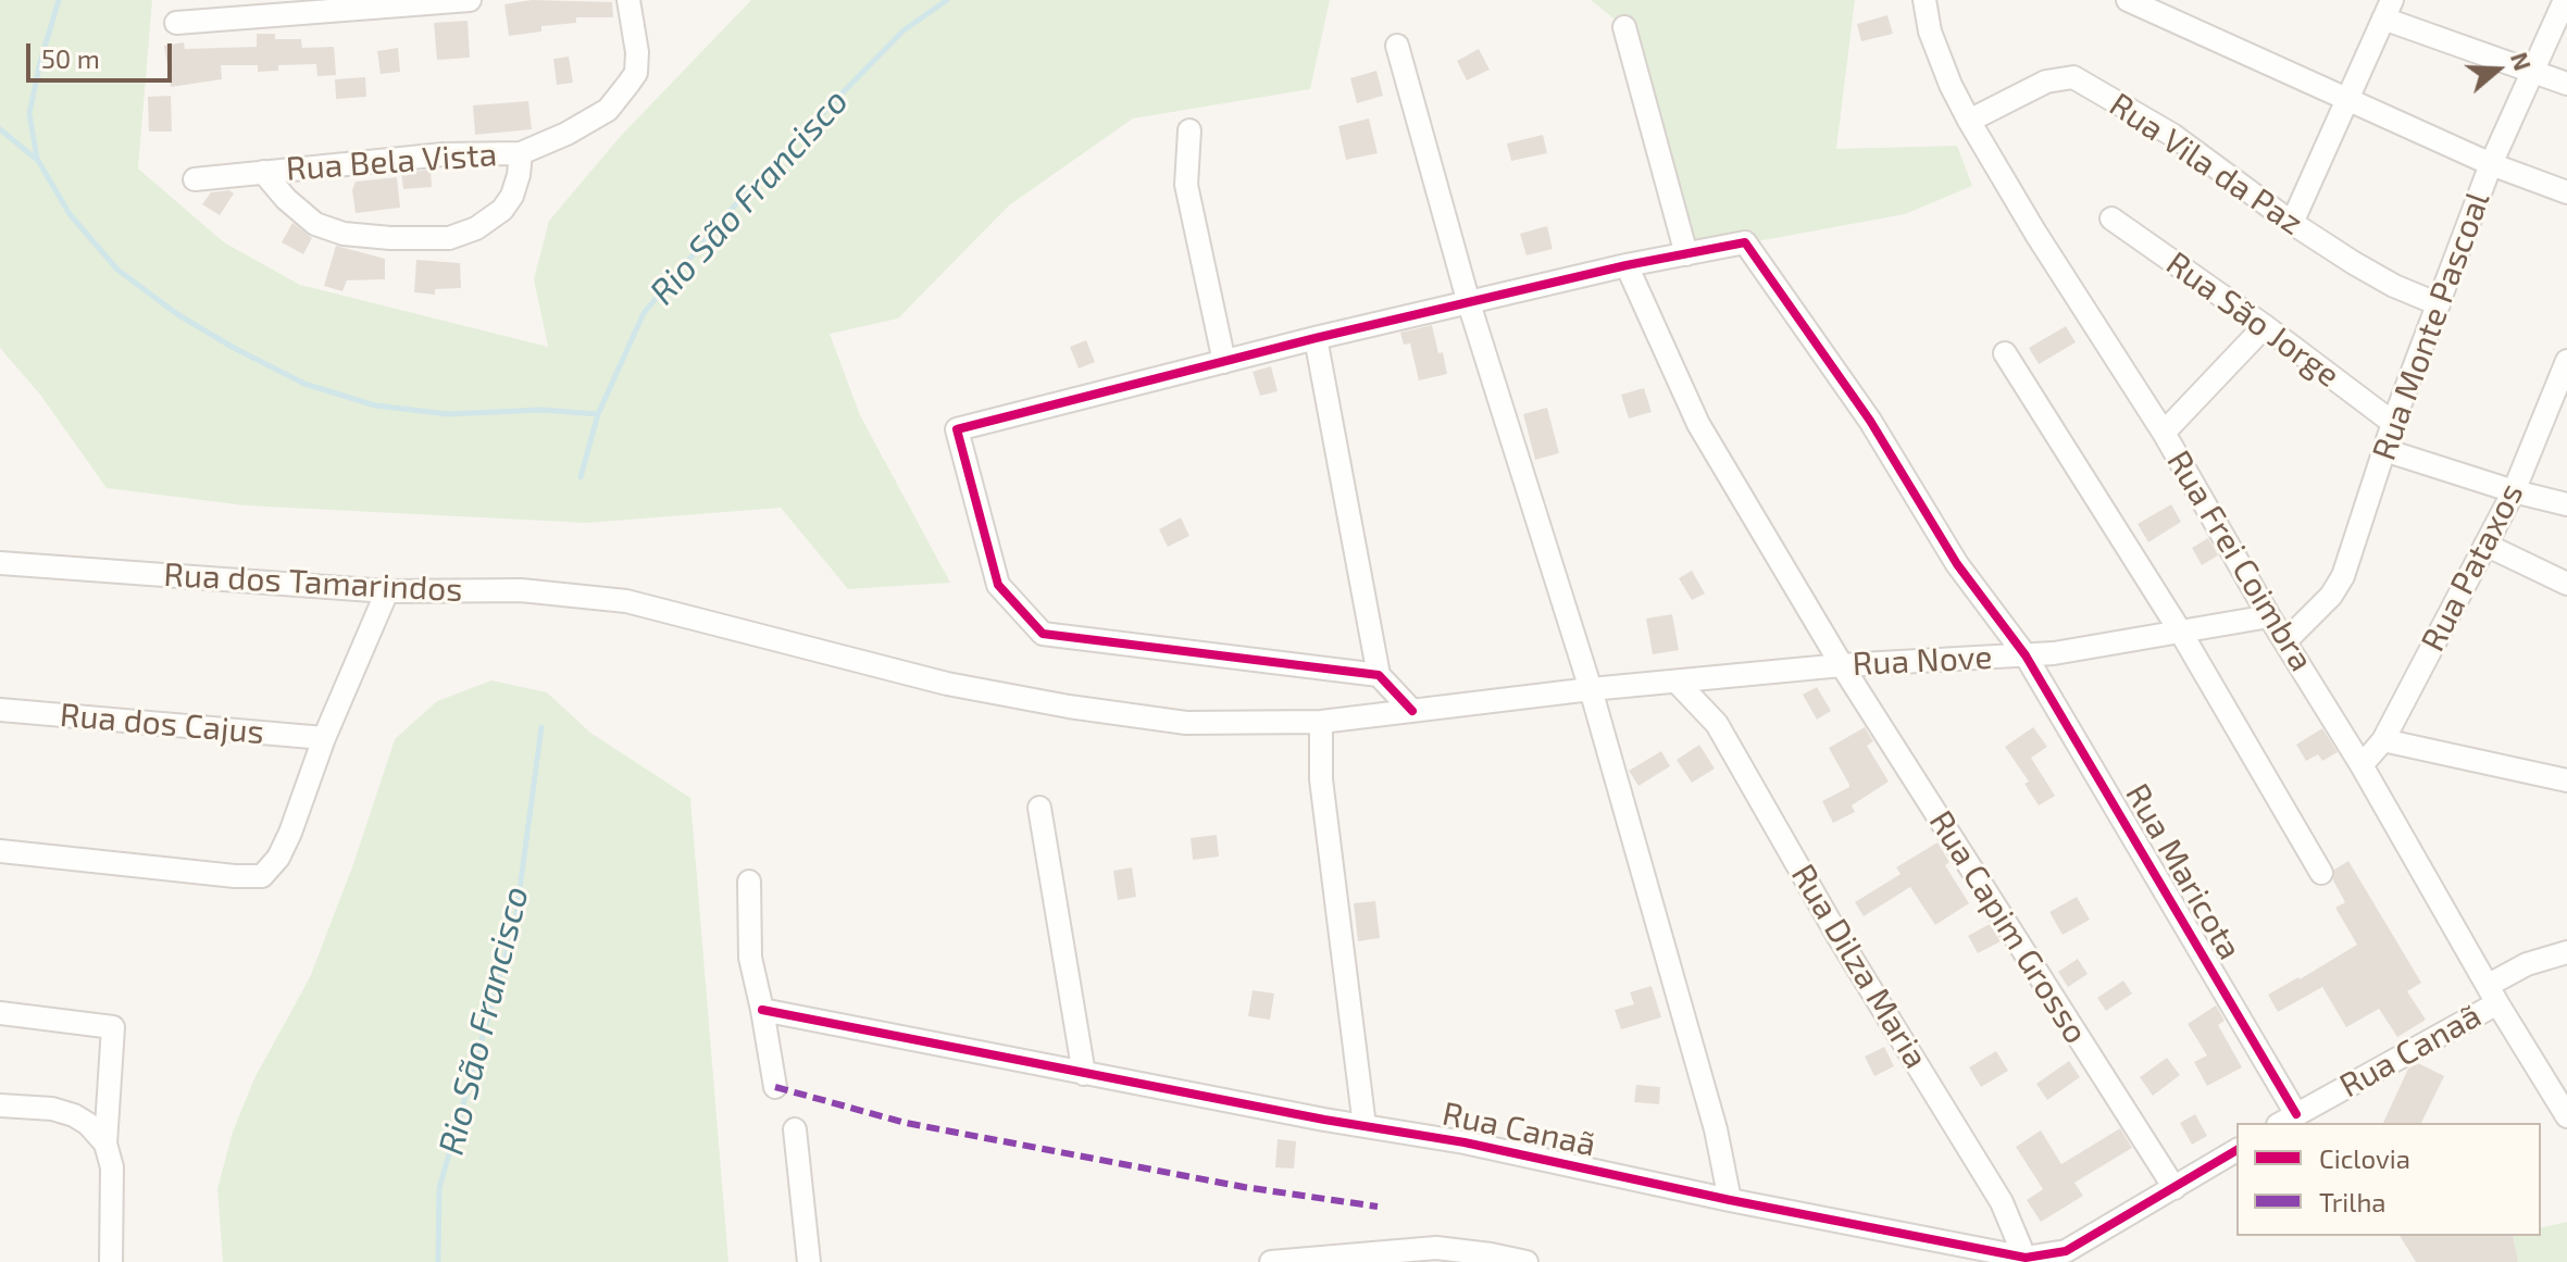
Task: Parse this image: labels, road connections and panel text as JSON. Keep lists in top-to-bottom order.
{
  "streets": {
    "street": [
      "Rua Bela Vista",
      "Rua Vila da Paz",
      "Rua São Jorge",
      "Rua Monte Pascoal",
      "Rua Frei Coimbra",
      "Rua Pataxos",
      "Rua dos Tamarindos",
      "Rua Nove",
      "Rua dos Cajus",
      "Rua Maricota",
      "Rua Capim Grosso",
      "Rua Dilza Maria",
      "Rua Canaã"
    ]
  },
  "crossings": [
    ["Rua Vila da Paz", "Rua Monte Pascoal"],
    ["Rua Vila da Paz", "Rua Frei Coimbra"],
    ["Rua São Jorge", "Rua Monte Pascoal"],
    ["Rua Monte Pascoal", "Rua Frei Coimbra"],
    ["Rua Frei Coimbra", "Rua Pataxos"],
    ["Rua Frei Coimbra", "Rua Nove"],
    ["Rua Frei Coimbra", "Rua Canaã"],
    ["Rua dos Tamarindos", "Rua Nove"],
    ["Rua Nove", "Rua Maricota"],
    ["Rua Nove", "Rua Capim Grosso"],
    ["Rua Nove", "Rua Dilza Maria"],
    ["Rua Maricota", "Rua Canaã"],
    ["Rua Capim Grosso", "Rua Canaã"],
    ["Rua Dilza Maria", "Rua Canaã"]
  ],
  "water": ["Rio São Francisco"],
  "legend": ["Ciclovia", "Trilha"],
  "scale_bar": "50 m",
  "north": "right"
}
